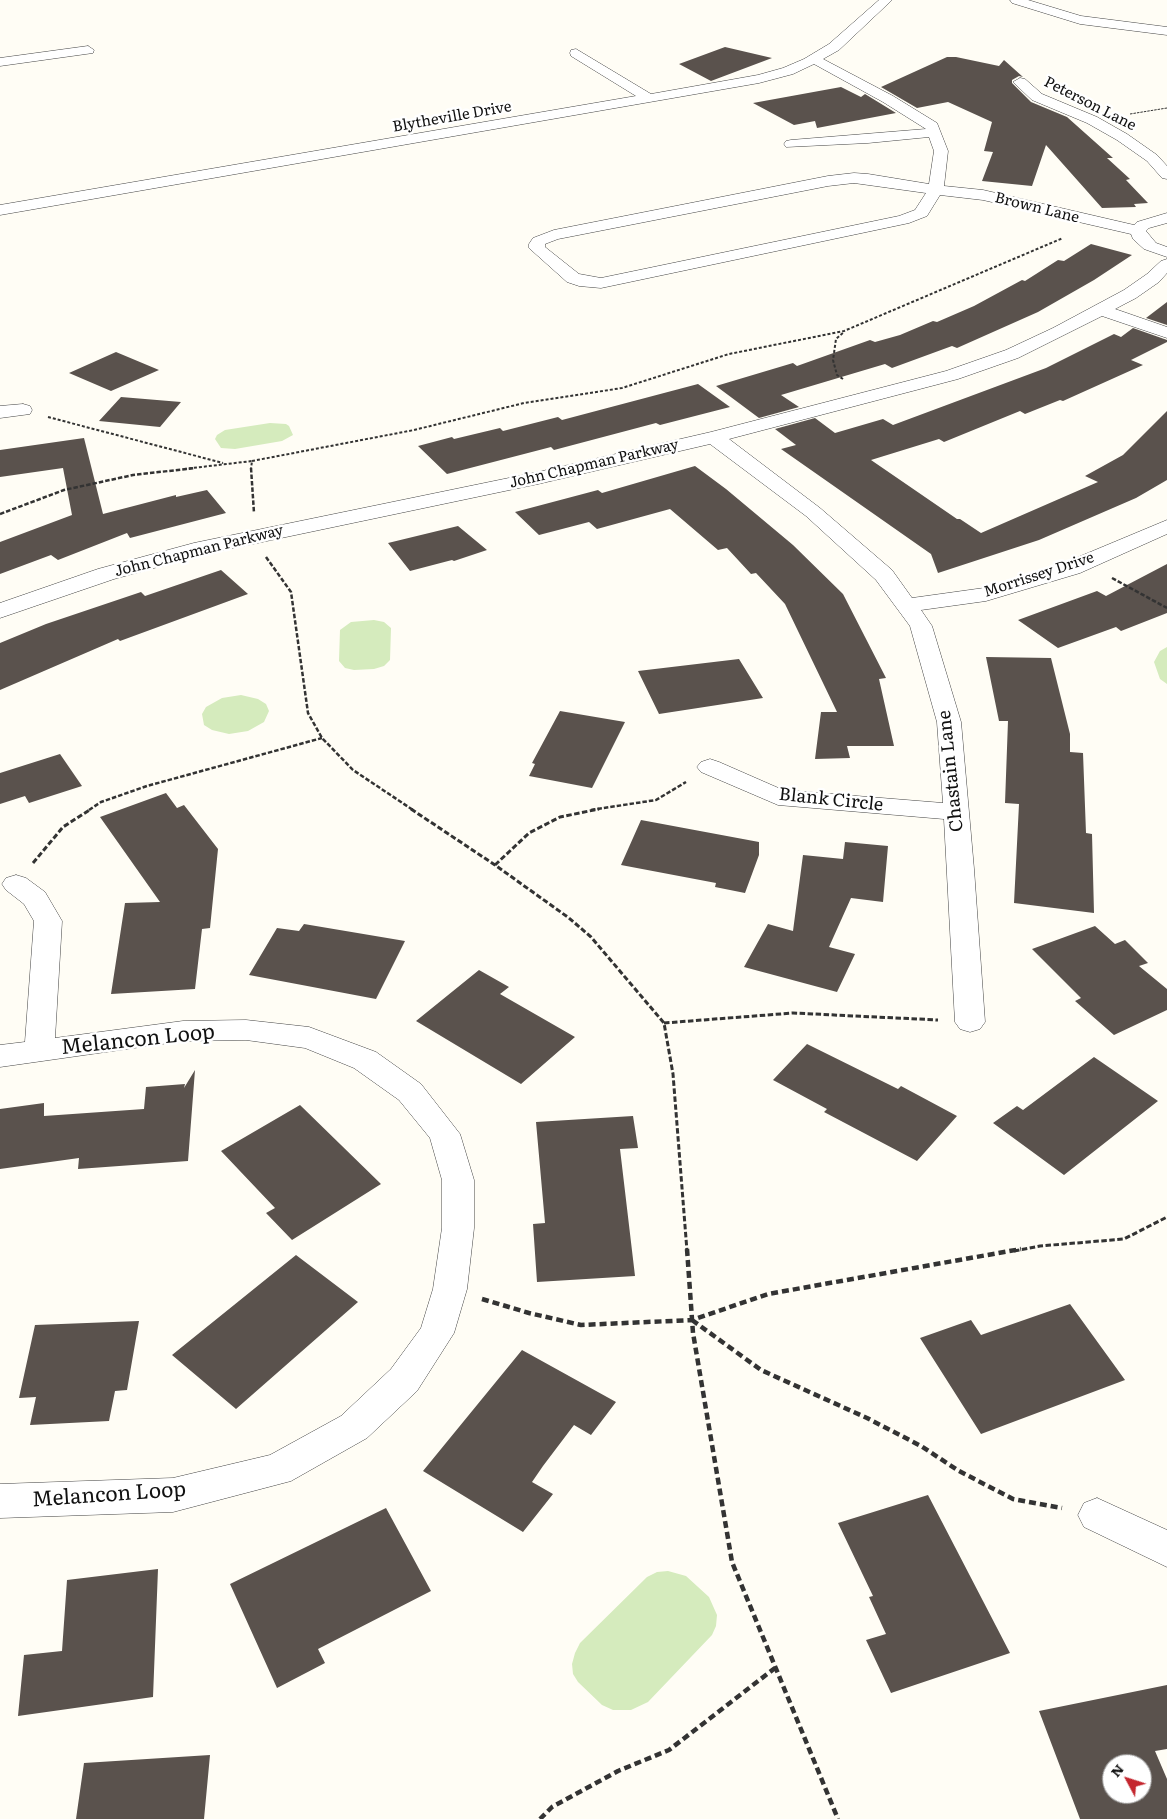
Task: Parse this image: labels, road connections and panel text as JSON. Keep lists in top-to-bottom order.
{
  "streets": {
    "street": [
      "Peterson Lane",
      "Blytheville Drive",
      "Brown Lane",
      "John Chapman Parkway",
      "Morrissey Drive",
      "Chastain Lane",
      "Blank Circle",
      "Melancon Loop"
    ]
  },
  "crossings": [
    ["John Chapman Parkway", "Chastain Lane"],
    ["Morrissey Drive", "Chastain Lane"],
    ["Chastain Lane", "Blank Circle"]
  ],
  "north": "top left"
}
